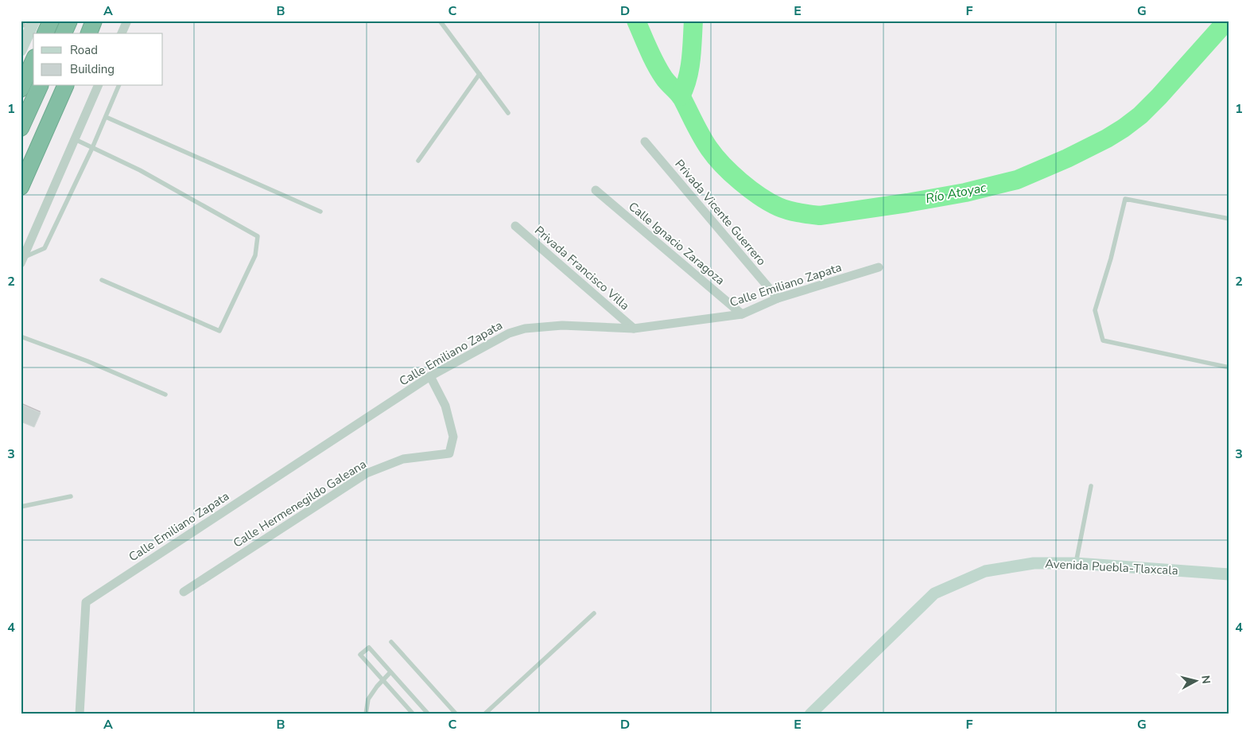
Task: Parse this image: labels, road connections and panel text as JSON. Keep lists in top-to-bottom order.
{
  "streets": {
    "main road": ["Avenida Puebla-Tlaxcala"],
    "street": [
      "Privada Vicente Guerrero",
      "Calle Ignacio Zaragoza",
      "Privada Francisco Villa",
      "Calle Emiliano Zapata",
      "Calle Hermenegildo Galeana"
    ]
  },
  "crossings": [
    ["Privada Vicente Guerrero", "Calle Emiliano Zapata"],
    ["Calle Ignacio Zaragoza", "Calle Emiliano Zapata"],
    ["Privada Francisco Villa", "Calle Emiliano Zapata"],
    ["Calle Emiliano Zapata", "Calle Hermenegildo Galeana"]
  ],
  "water": ["Río Atoyac"],
  "legend": ["Road", "Building"],
  "north": "right",
  "grid": {
    "columns": [
      "A",
      "B",
      "C",
      "D",
      "E",
      "F",
      "G"
    ],
    "rows": [
      "1",
      "2",
      "3",
      "4"
    ]
  }
}
